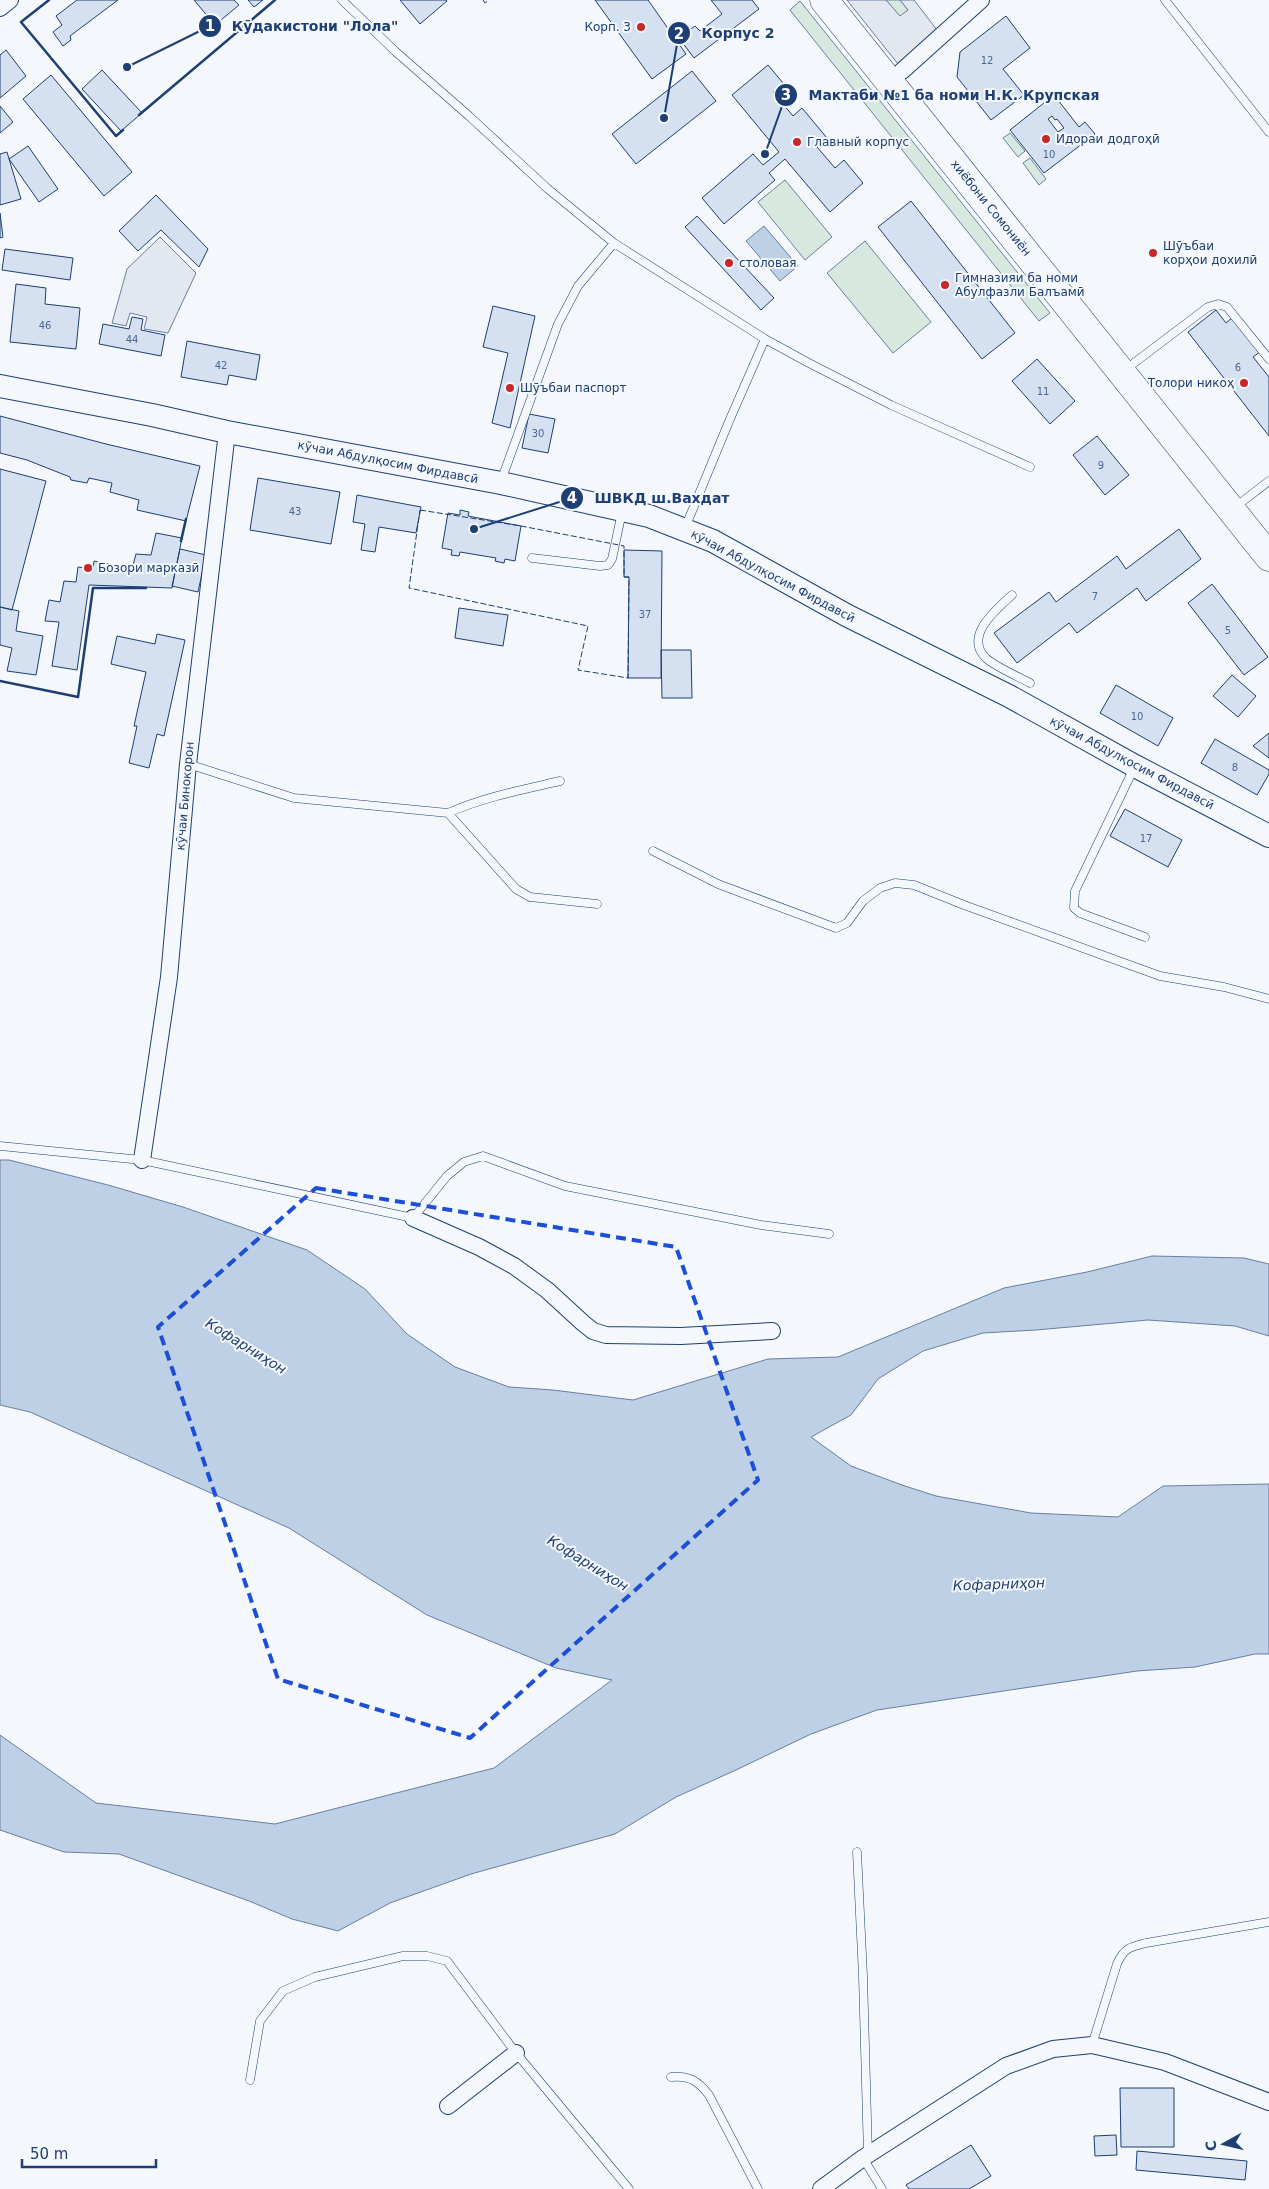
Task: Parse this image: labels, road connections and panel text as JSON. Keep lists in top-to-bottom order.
{
  "streets": {
    "highway": ["хиёбони Сомониён"],
    "street": ["кӯчаи Абдулқосим Фирдавсӣ", "кӯчаи Бинокорон"]
  },
  "crossings": [
    ["кӯчаи Абдулқосим Фирдавсӣ", "кӯчаи Бинокорон"]
  ],
  "water": ["Кофарниҳон"],
  "places": [
    "Корп. 3",
    "Кӯдакистони \"Лола\"",
    "Корпус 2",
    "Идораи додгоҳӣ",
    "Главный корпус",
    "Мактаби №1 ба номи Н.К. Крупская",
    "Шӯъбаи корҳои дохилӣ",
    "столовая",
    "Гимназияи ба номи Абулфазли Балъамӣ",
    "Толори никоҳ",
    "Шӯъбаи паспорт",
    "ШВКД ш.Вахдат",
    "Бозори марказӣ"
  ],
  "house_numbers": [
    "12",
    "10",
    "46",
    "44",
    "42",
    "6",
    "11",
    "30",
    "9",
    "43",
    "7",
    "37",
    "5",
    "10",
    "8",
    "17"
  ],
  "scale_bar": "50 m",
  "north": "left"
}
